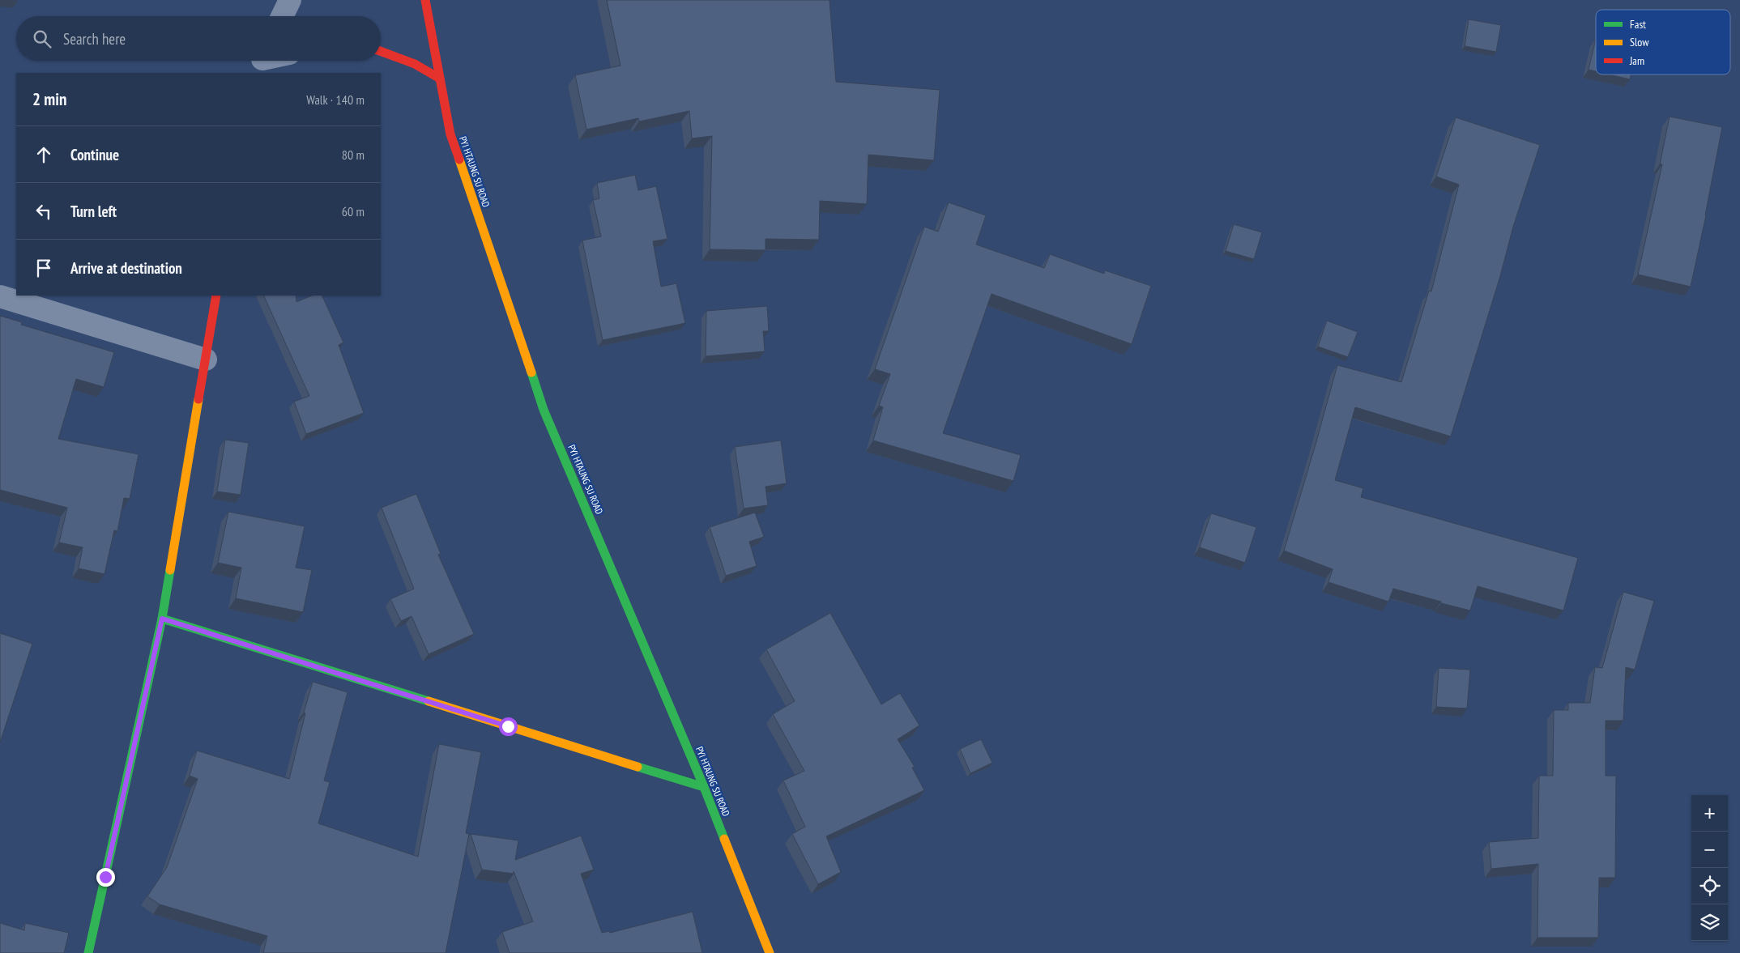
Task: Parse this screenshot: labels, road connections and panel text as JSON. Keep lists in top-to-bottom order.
{
  "streets": {
    "main road": ["PYI HTAUNG SU ROAD"]
  },
  "legend": ["Fast", "Slow", "Jam"],
  "page": {
    "search": "Search here",
    "heading": ["2 min", "Walk · 140 m"],
    "list": [
      ["Continue", "80 m"],
      ["Turn left", "60 m"],
      "Arrive at destination"
    ],
    "map_buttons": ["+", "−"]
  }
}
